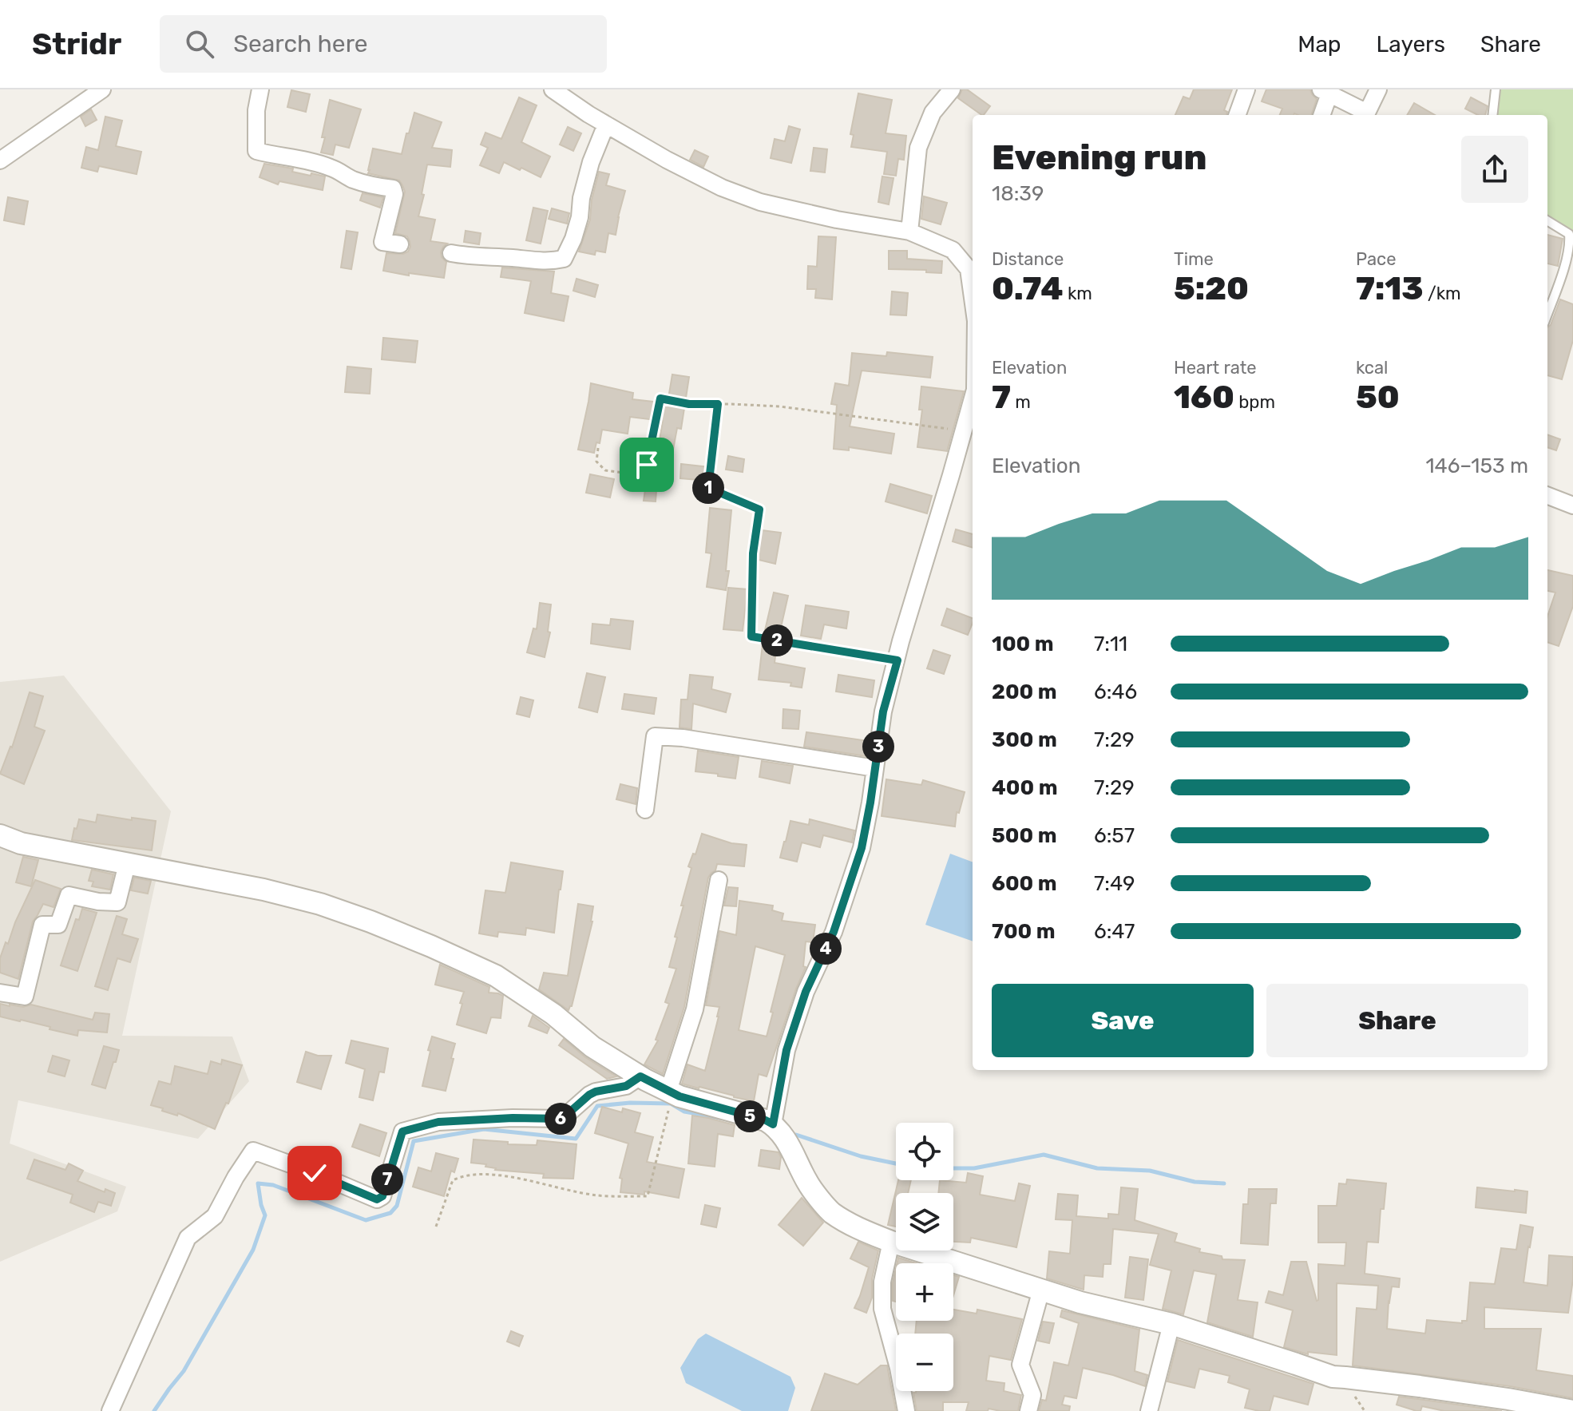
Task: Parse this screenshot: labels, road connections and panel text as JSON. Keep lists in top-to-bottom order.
{
  "page": {
    "header": "Stridr",
    "search": "Search here",
    "nav": ["Map", "Layers", "Share"],
    "heading": ["Evening run", "18:39"],
    "stats": [
      ["Distance", "0.74 km"],
      ["Time", "5:20"],
      ["Pace", "7:13 /km"],
      ["Elevation", "7 m"],
      ["Heart rate", "160 bpm"],
      ["kcal", "50"]
    ],
    "chart": ["Elevation", "146–153 m"],
    "pins": [
      "1",
      "2",
      "3",
      "4",
      "5",
      "6",
      "7"
    ],
    "list": [
      {
        "name": "100 m",
        "note": "7:11"
      },
      {
        "name": "200 m",
        "note": "6:46"
      },
      {
        "name": "300 m",
        "note": "7:29"
      },
      {
        "name": "400 m",
        "note": "7:29"
      },
      {
        "name": "500 m",
        "note": "6:57"
      },
      {
        "name": "600 m",
        "note": "7:49"
      },
      {
        "name": "700 m",
        "note": "6:47"
      }
    ],
    "buttons": ["Save", "Share"],
    "map_buttons": ["+", "−"]
  }
}
